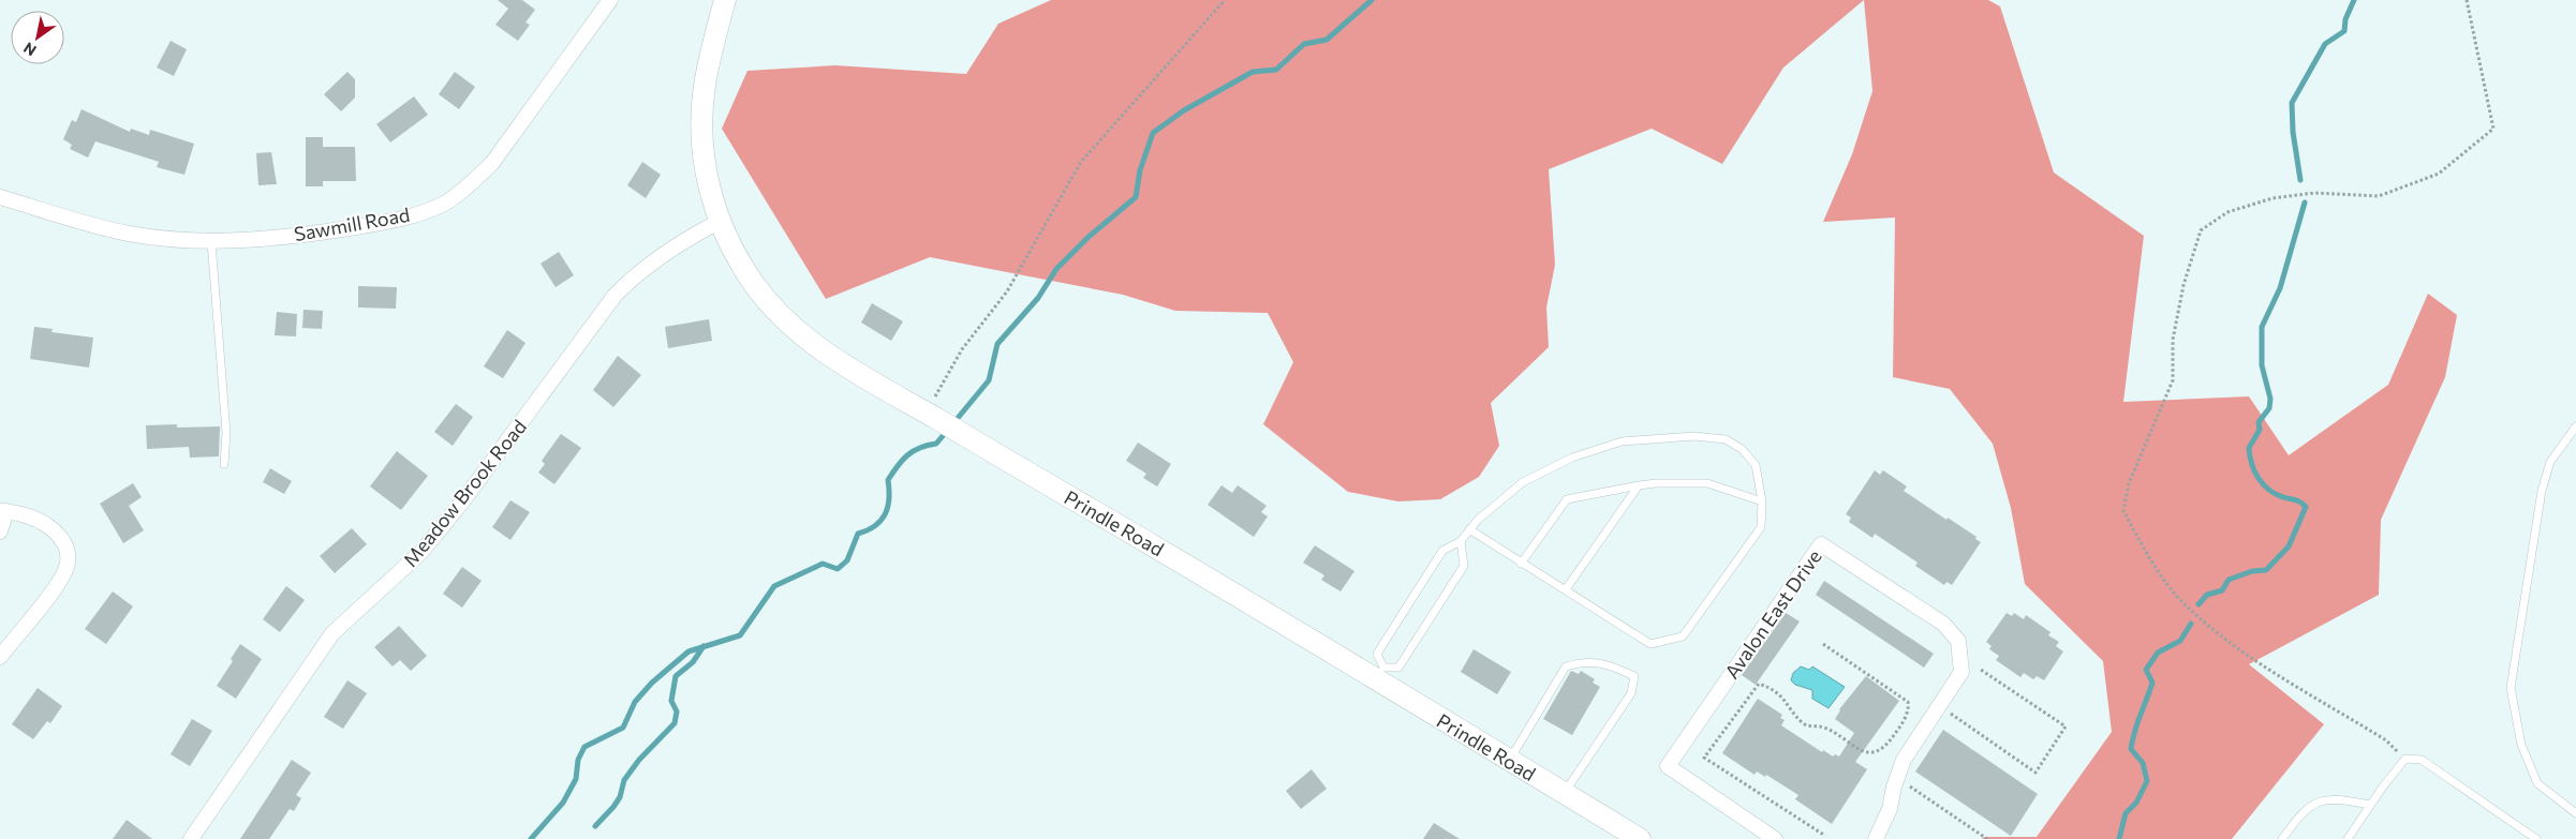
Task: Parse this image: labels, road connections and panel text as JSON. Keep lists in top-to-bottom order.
{
  "streets": {
    "street": [
      "Sawmill Road",
      "Meadow Brook Road",
      "Prindle Road",
      "Avalon East Drive"
    ]
  },
  "crossings": [
    ["Meadow Brook Road", "Prindle Road"]
  ],
  "north": "bottom left"
}
